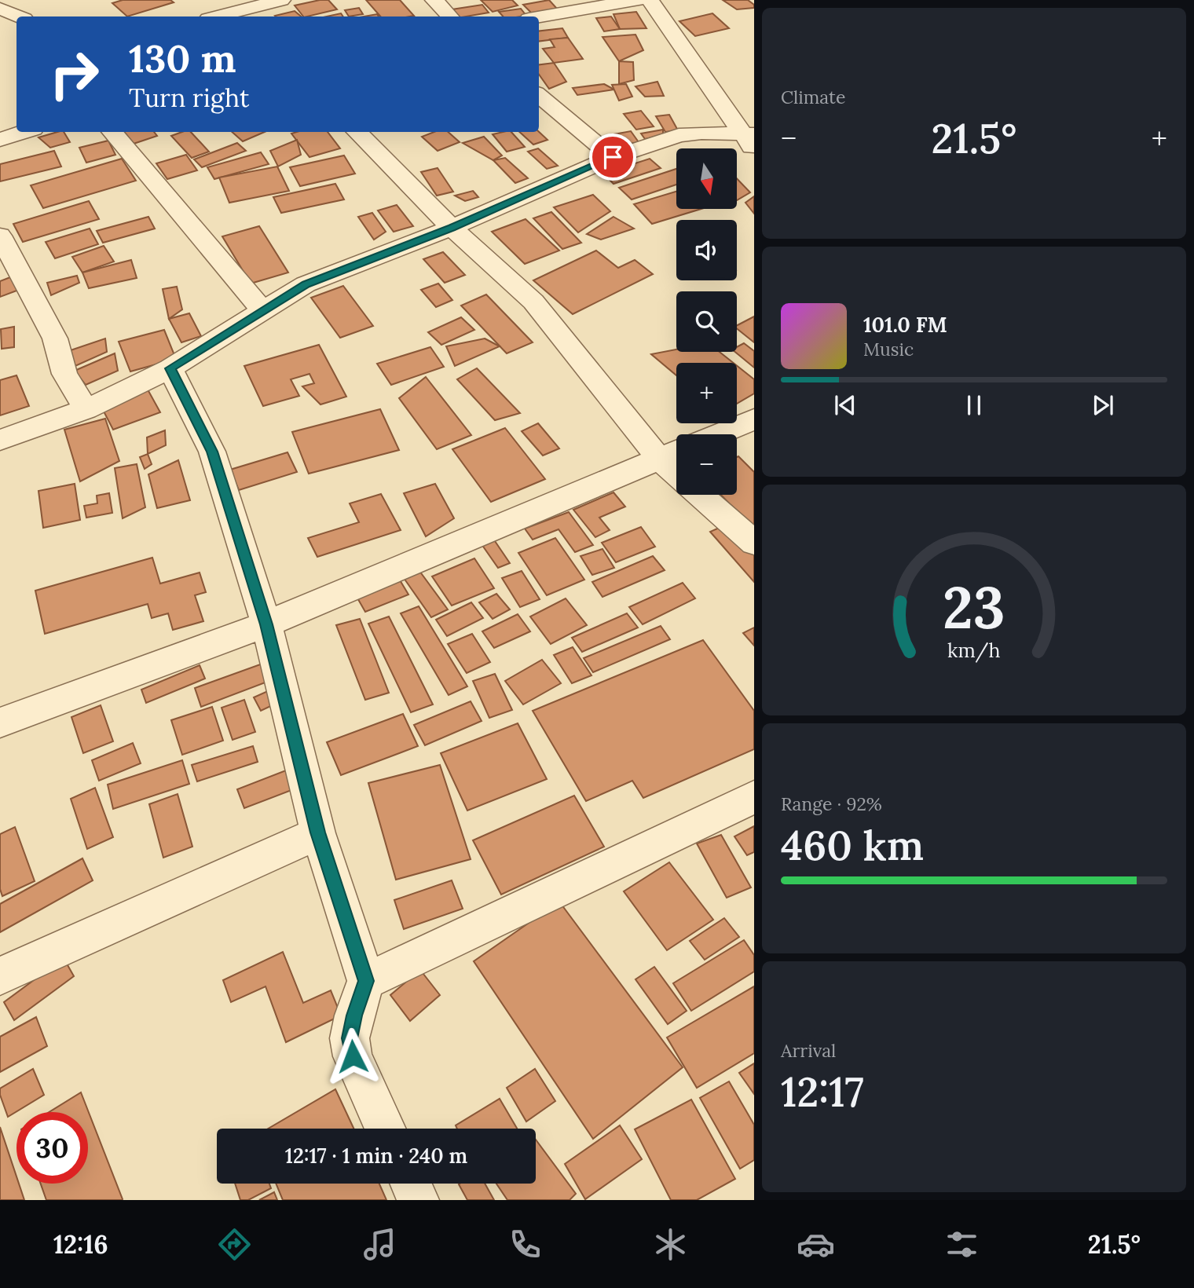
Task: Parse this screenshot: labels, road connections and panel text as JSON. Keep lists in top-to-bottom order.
{
  "north": "bottom",
  "page": {
    "tile": [
      "Climate",
      ["Range · 92%", "460 km"],
      ["Arrival", "12:17"]
    ],
    "turn": ["130 m", "Turn right"],
    "heat": ["−", "21.5°", "+"],
    "map_buttons": ["+", "−"],
    "song": ["101.0 FM", "Music"],
    "limit": "30",
    "trip": "12:17 · 1 min · 240 m",
    "tabs": ["12:16", "21.5°"],
    "gauge": ["23", "km/h"]
  }
}
